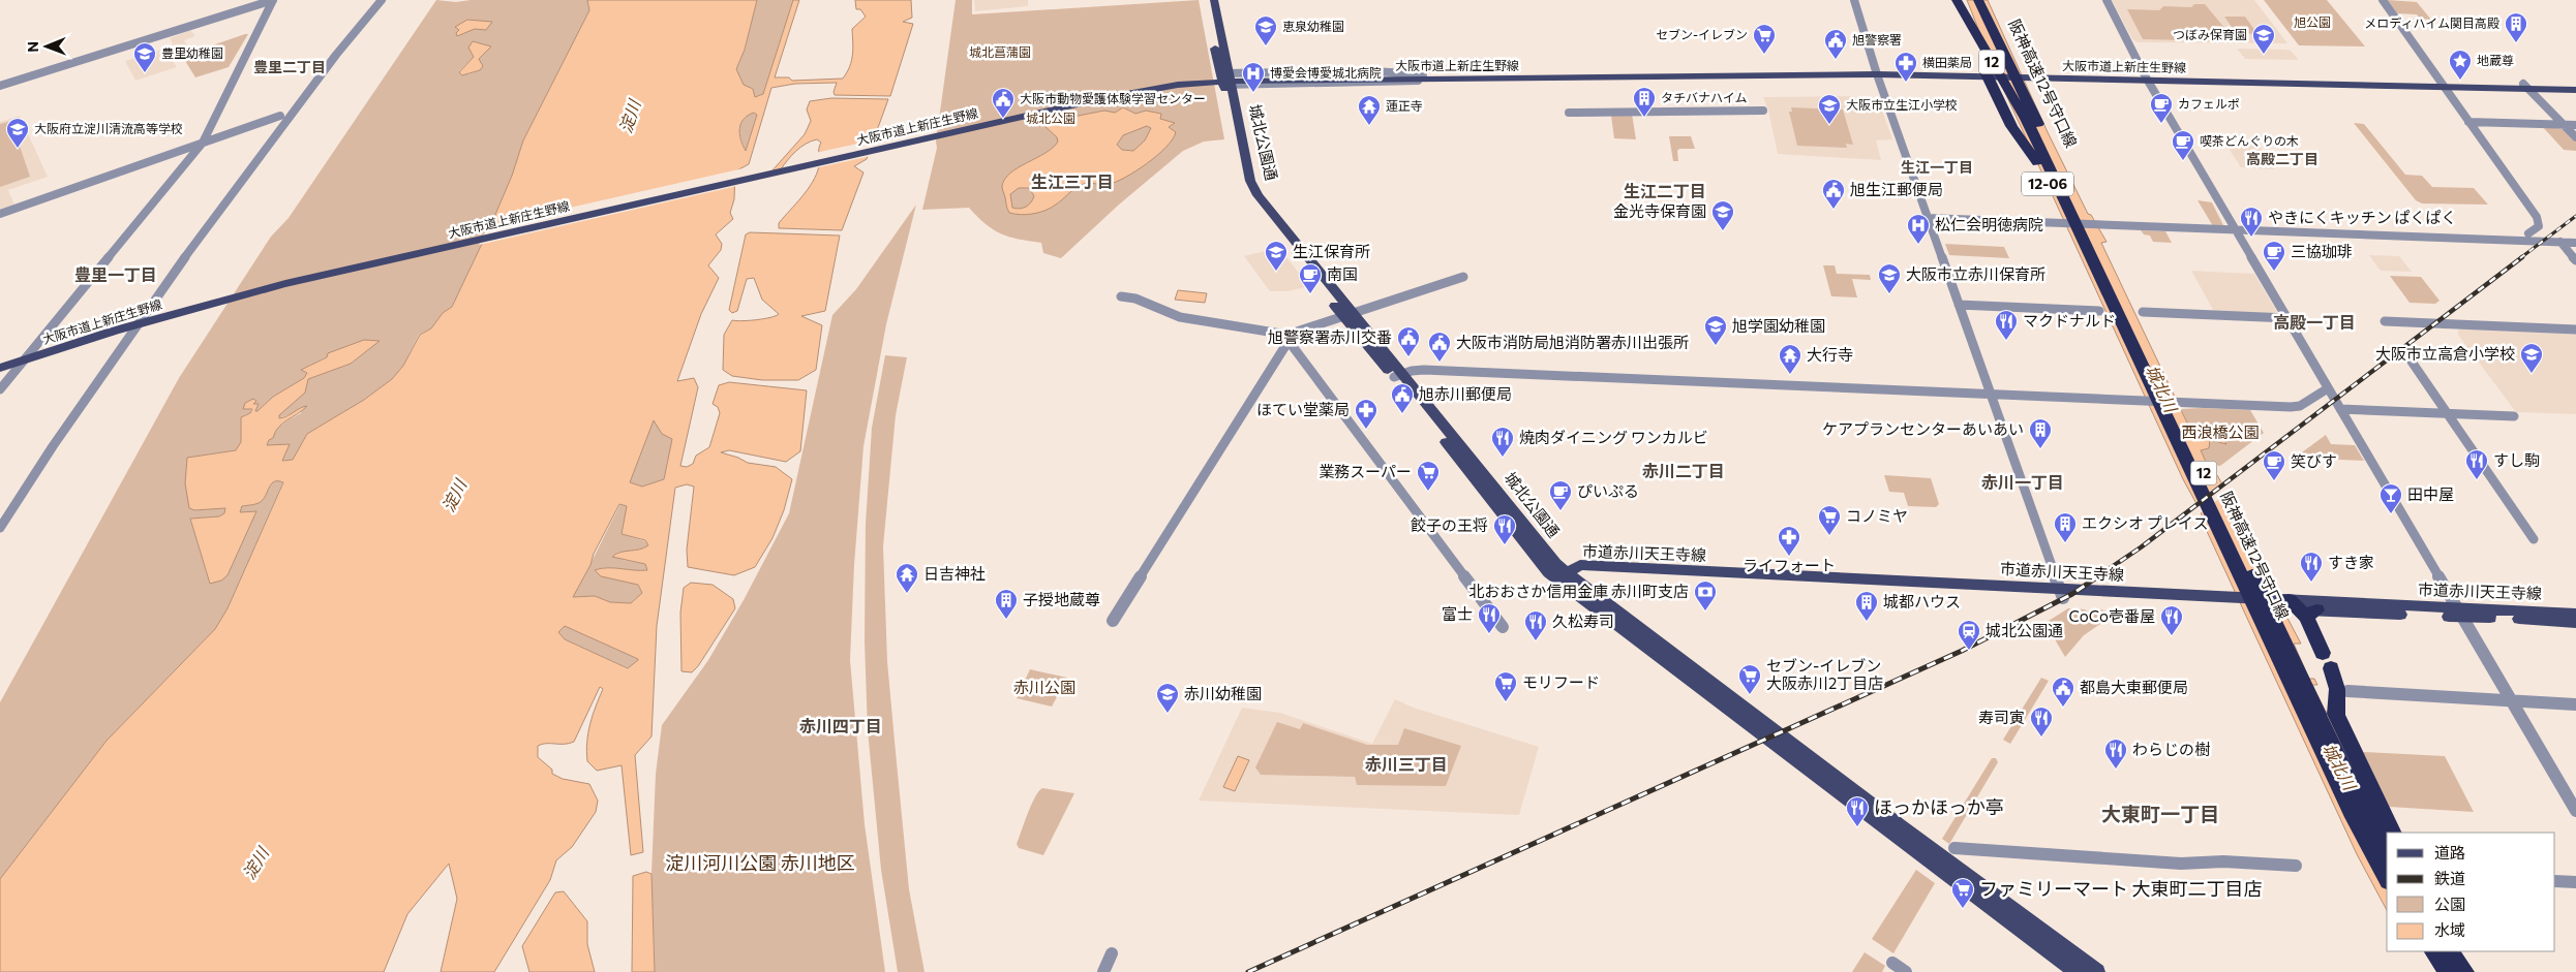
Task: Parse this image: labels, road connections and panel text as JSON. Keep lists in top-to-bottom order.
{
  "streets": {
    "highway": ["12", "阪神高速12号守口線", "12-06"],
    "main road": ["大阪市道上新庄生野線", "城北公園通", "市道赤川天王寺線"]
  },
  "crossings": [
    ["12", "大阪市道上新庄生野線"],
    ["12", "阪神高速12号守口線"],
    ["大阪市道上新庄生野線", "阪神高速12号守口線"],
    ["大阪市道上新庄生野線", "12-06"],
    ["阪神高速12号守口線", "12-06"],
    ["城北公園通", "市道赤川天王寺線"]
  ],
  "districts": [
    "豊里二丁目",
    "高殿二丁目",
    "生江一丁目",
    "生江三丁目",
    "生江二丁目",
    "豊里一丁目",
    "高殿一丁目",
    "赤川二丁目",
    "赤川一丁目",
    "赤川四丁目",
    "赤川三丁目",
    "大東町一丁目"
  ],
  "water": ["淀川", "城北川"],
  "parks": [
    "旭公園",
    "城北菖蒲園",
    "城北公園",
    "西浪橋公園",
    "赤川公園",
    "淀川河川公園 赤川地区"
  ],
  "places": {
    "building": [
      "メロディハイム関目高殿",
      "タチバナハイム",
      "ケアプランセンターあいあい",
      "エクシオ プレイス",
      "子授地蔵尊",
      "城都ハウス"
    ],
    "school or university": [
      "恵泉幼稚園",
      "つぼみ保育園",
      "豊里幼稚園",
      "大阪市立生江小学校",
      "大阪府立淀川清流高等学校",
      "金光寺保育園",
      "生江保育所",
      "大阪市立赤川保育所",
      "旭学園幼稚園",
      "大阪市立高倉小学校",
      "赤川幼稚園"
    ],
    "supermarket": [
      "セブン-イレブン",
      "業務スーパー",
      "コノミヤ",
      "セブン-イレブン 大阪赤川2丁目店",
      "モリフード",
      "ファミリーマート 大東町二丁目店"
    ],
    "public building": [
      "旭警察署",
      "大阪市動物愛護体験学習センター",
      "旭生江郵便局",
      "旭警察署赤川交番",
      "大阪市消防局旭消防署赤川出張所",
      "旭赤川郵便局",
      "都島大東郵便局"
    ],
    "place": ["地蔵尊"],
    "pharmacy": ["横田薬局", "ほてい堂薬局", "ライフォート"],
    "hospital": ["博愛会博愛城北病院", "松仁会明徳病院"],
    "cafe": [
      "カフェルポ",
      "喫茶どんぐりの木",
      "三協珈琲",
      "南国",
      "笑びす",
      "ぴいぷる"
    ],
    "temple": ["蓮正寺", "大行寺", "日吉神社"],
    "restaurant": [
      "やきにくキッチン ぱくぱく",
      "マクドナルド",
      "焼肉ダイニング ワンカルビ",
      "すし駒",
      "餃子の王将",
      "すき家",
      "富士",
      "CoCo壱番屋",
      "久松寿司",
      "寿司寅",
      "わらじの樹",
      "ほっかほっか亭"
    ],
    "bar": ["田中屋"],
    "bank": ["北おおさか信用金庫 赤川町支店"],
    "station": ["城北公園通"]
  },
  "legend": [
    "道路",
    "鉄道",
    "公園",
    "水域"
  ],
  "north": "left"
}
